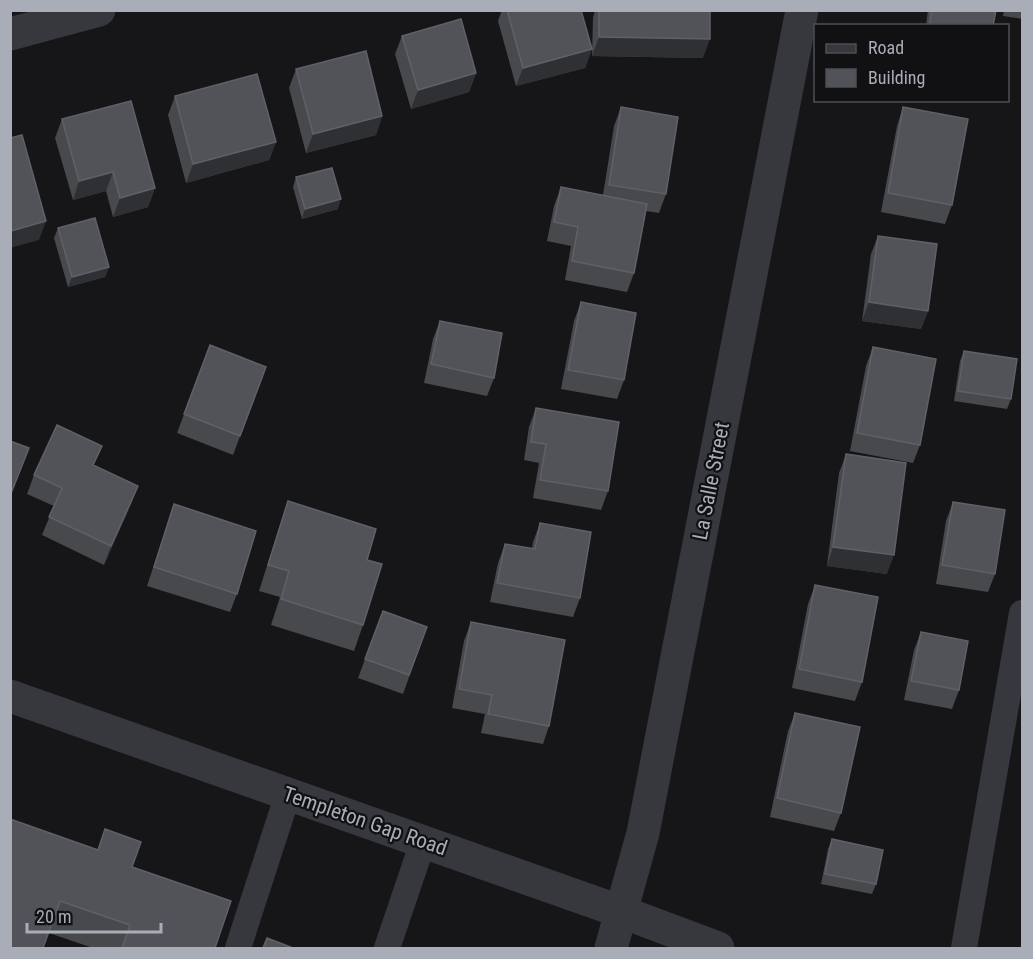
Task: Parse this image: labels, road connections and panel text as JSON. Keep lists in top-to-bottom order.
{
  "streets": {
    "street": ["La Salle Street", "Templeton Gap Road"]
  },
  "crossings": [
    ["La Salle Street", "Templeton Gap Road"]
  ],
  "legend": ["Road", "Building"],
  "scale_bar": "20 m"
}
